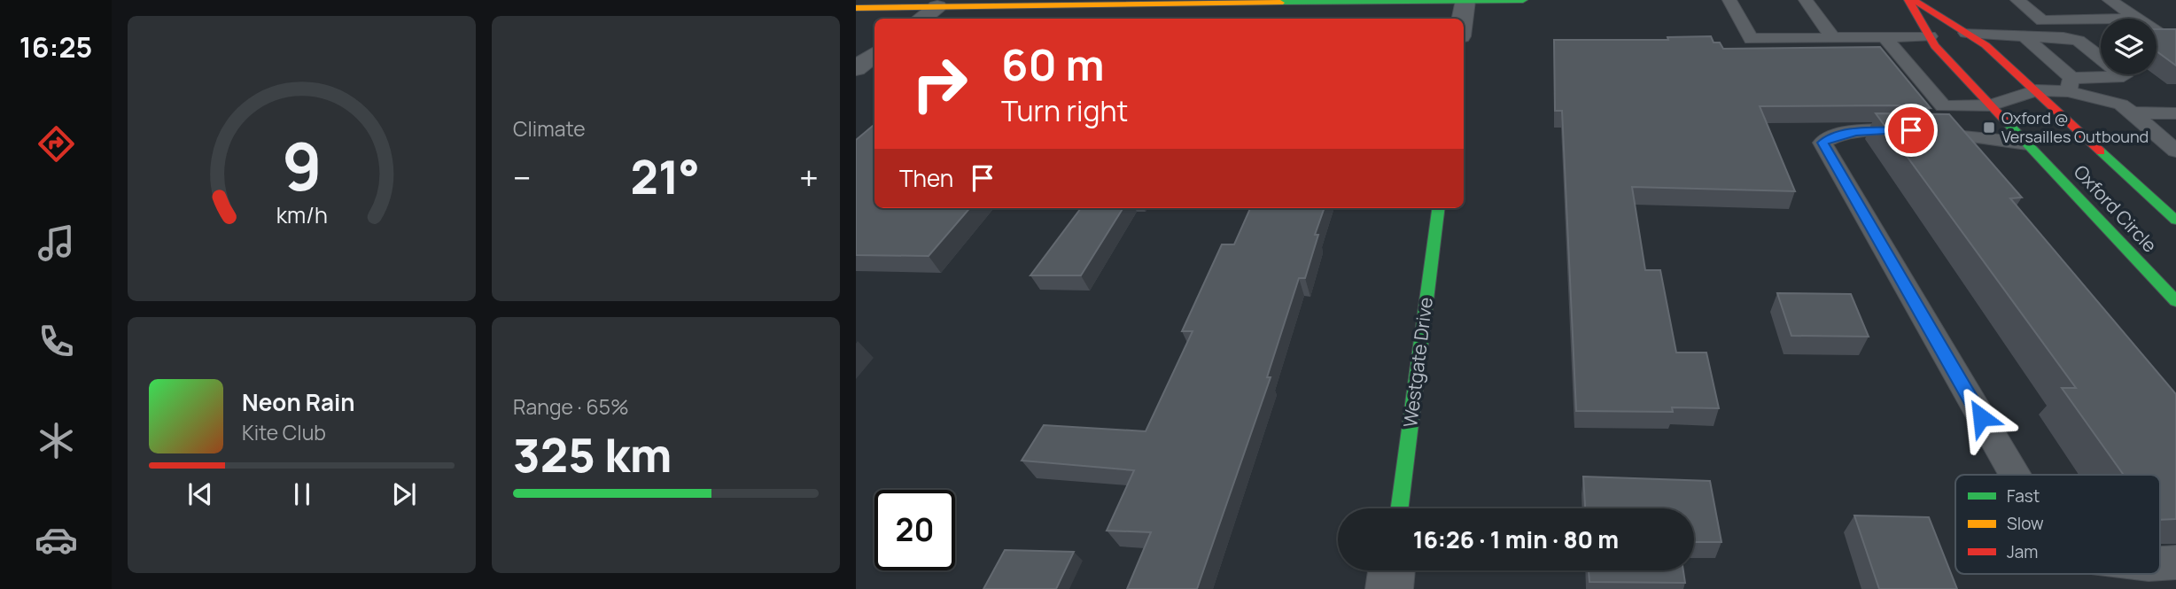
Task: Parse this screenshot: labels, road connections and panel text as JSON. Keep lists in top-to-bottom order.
{
  "streets": {
    "street": ["Oxford Circle", "Westgate Drive"]
  },
  "places": {
    "transit": ["Oxford @ Versailles Outbound"]
  },
  "legend": ["Fast", "Slow", "Jam"],
  "page": {
    "tabs": "16:25",
    "tile": [
      "Climate",
      ["Range · 65%", "325 km"]
    ],
    "turn": ["60 m", "Turn right"],
    "then": "Then",
    "heat": ["−", "21°", "+"],
    "song": ["Neon Rain", "Kite Club"],
    "limit": "20",
    "trip": "16:26 · 1 min · 80 m",
    "gauge": ["9", "km/h"]
  }
}
